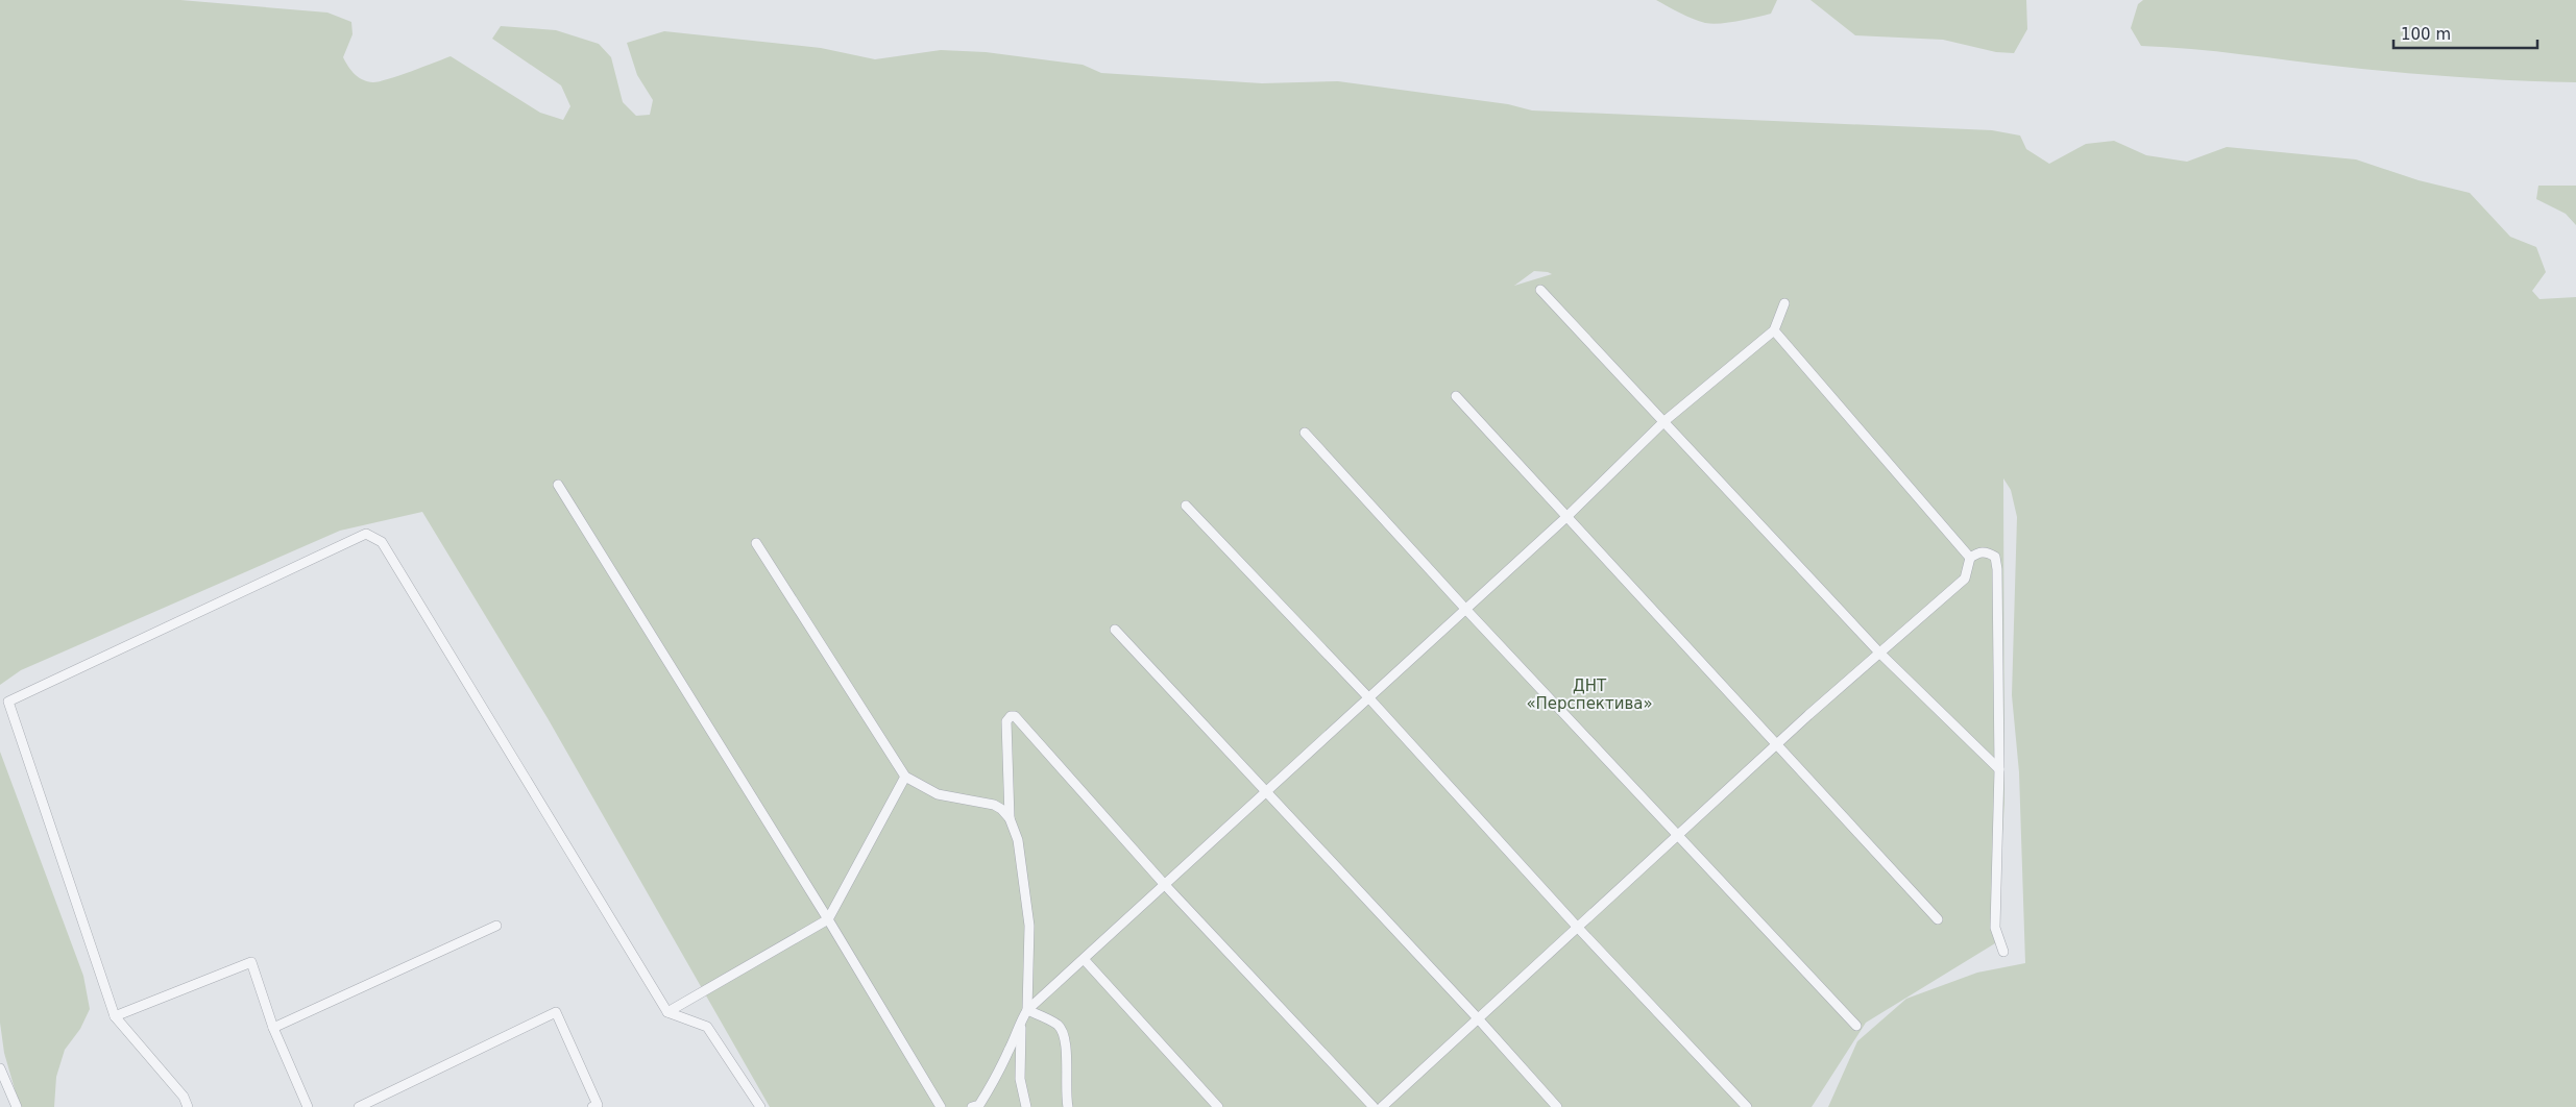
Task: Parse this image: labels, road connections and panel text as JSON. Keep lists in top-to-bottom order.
{
  "parks": ["ДНТ «Перспектива»"],
  "scale_bar": "100 m"
}
